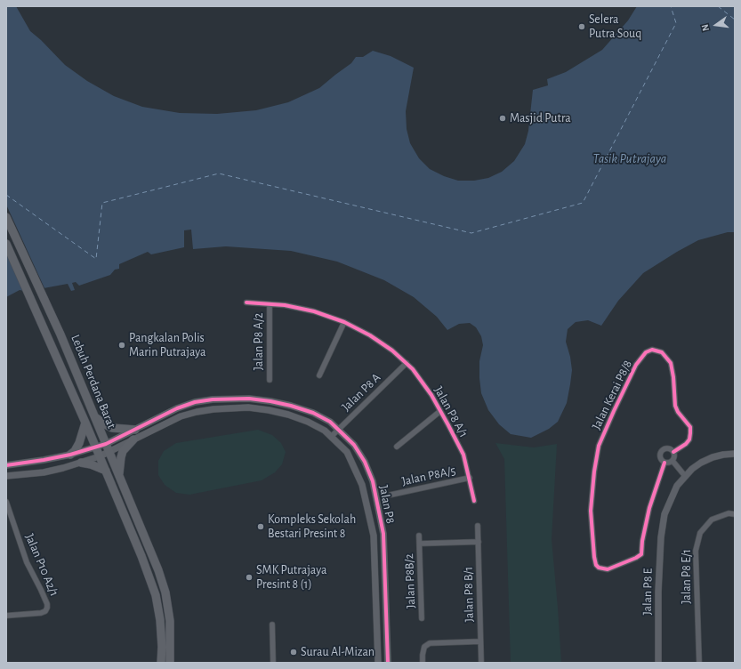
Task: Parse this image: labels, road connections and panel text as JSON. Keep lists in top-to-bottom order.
{
  "streets": {
    "main road": ["Lebuh Perdana Barat"],
    "street": [
      "Jalan P8 A/2",
      "Jalan P8 A",
      "Jalan Kerai P8/8",
      "Jalan P8 A/1",
      "Jalan P8A/5",
      "Jalan P8",
      "Jalan P10 A2/1",
      "Jalan P8 E/1",
      "Jalan P8B/2",
      "Jalan P8 E",
      "Jalan P8 B/1"
    ]
  },
  "crossings": [
    ["Jalan P8 A/2", "Jalan P8 A/1"],
    ["Lebuh Perdana Barat", "Jalan P8"],
    ["Jalan P8 A", "Jalan P8 A/1"],
    ["Jalan P8 A", "Jalan P8"],
    ["Jalan P8 A/1", "Jalan P8A/5"],
    ["Jalan P8B/2", "Jalan P8 B/1"]
  ],
  "water": ["Tasik Putrajaya"],
  "places": [
    "Selera Putra Souq",
    "Masjid Putra",
    "Pangkalan Polis Marin Putrajaya",
    "Kompleks Sekolah Bestari Presint 8",
    "SMK Putrajaya Presint 8 (1)",
    "Surau Al-Mizan"
  ],
  "north": "left"
}
